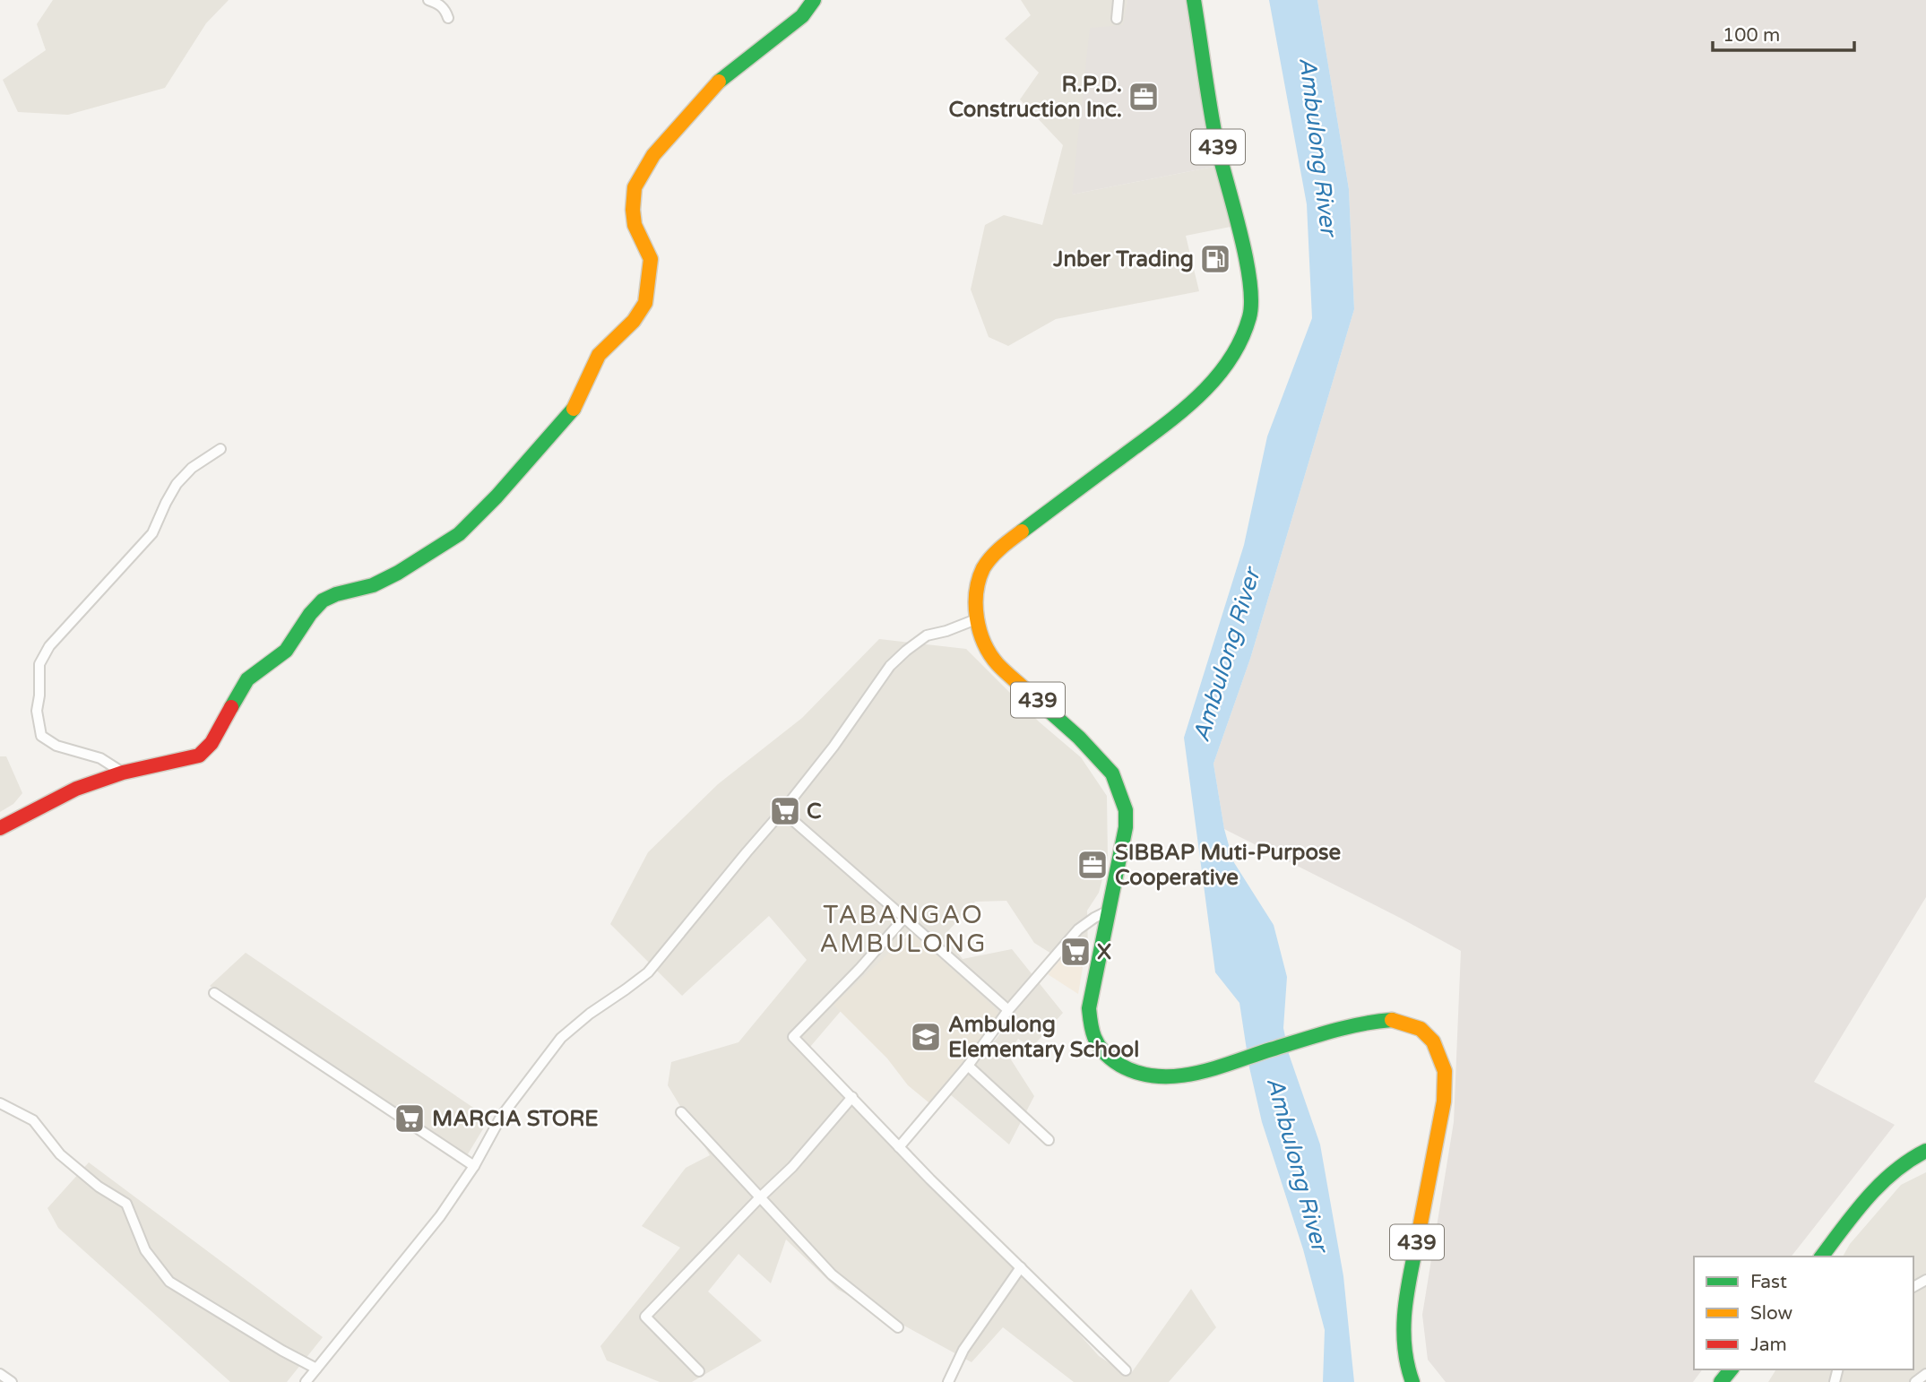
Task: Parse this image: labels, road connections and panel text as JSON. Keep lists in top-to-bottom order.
{
  "streets": {
    "main road": ["439"]
  },
  "districts": ["TABANGAO AMBULONG"],
  "water": ["Ambulong River"],
  "places": {
    "office": ["R.P.D. Construction Inc.", "SIBBAP Muti-Purpose Cooperative"],
    "fuel station": ["Jnber Trading"],
    "supermarket": ["C", "X", "MARCIA STORE"],
    "school or university": ["Ambulong Elementary School"]
  },
  "legend": ["Fast", "Slow", "Jam"],
  "scale_bar": "100 m"
}
